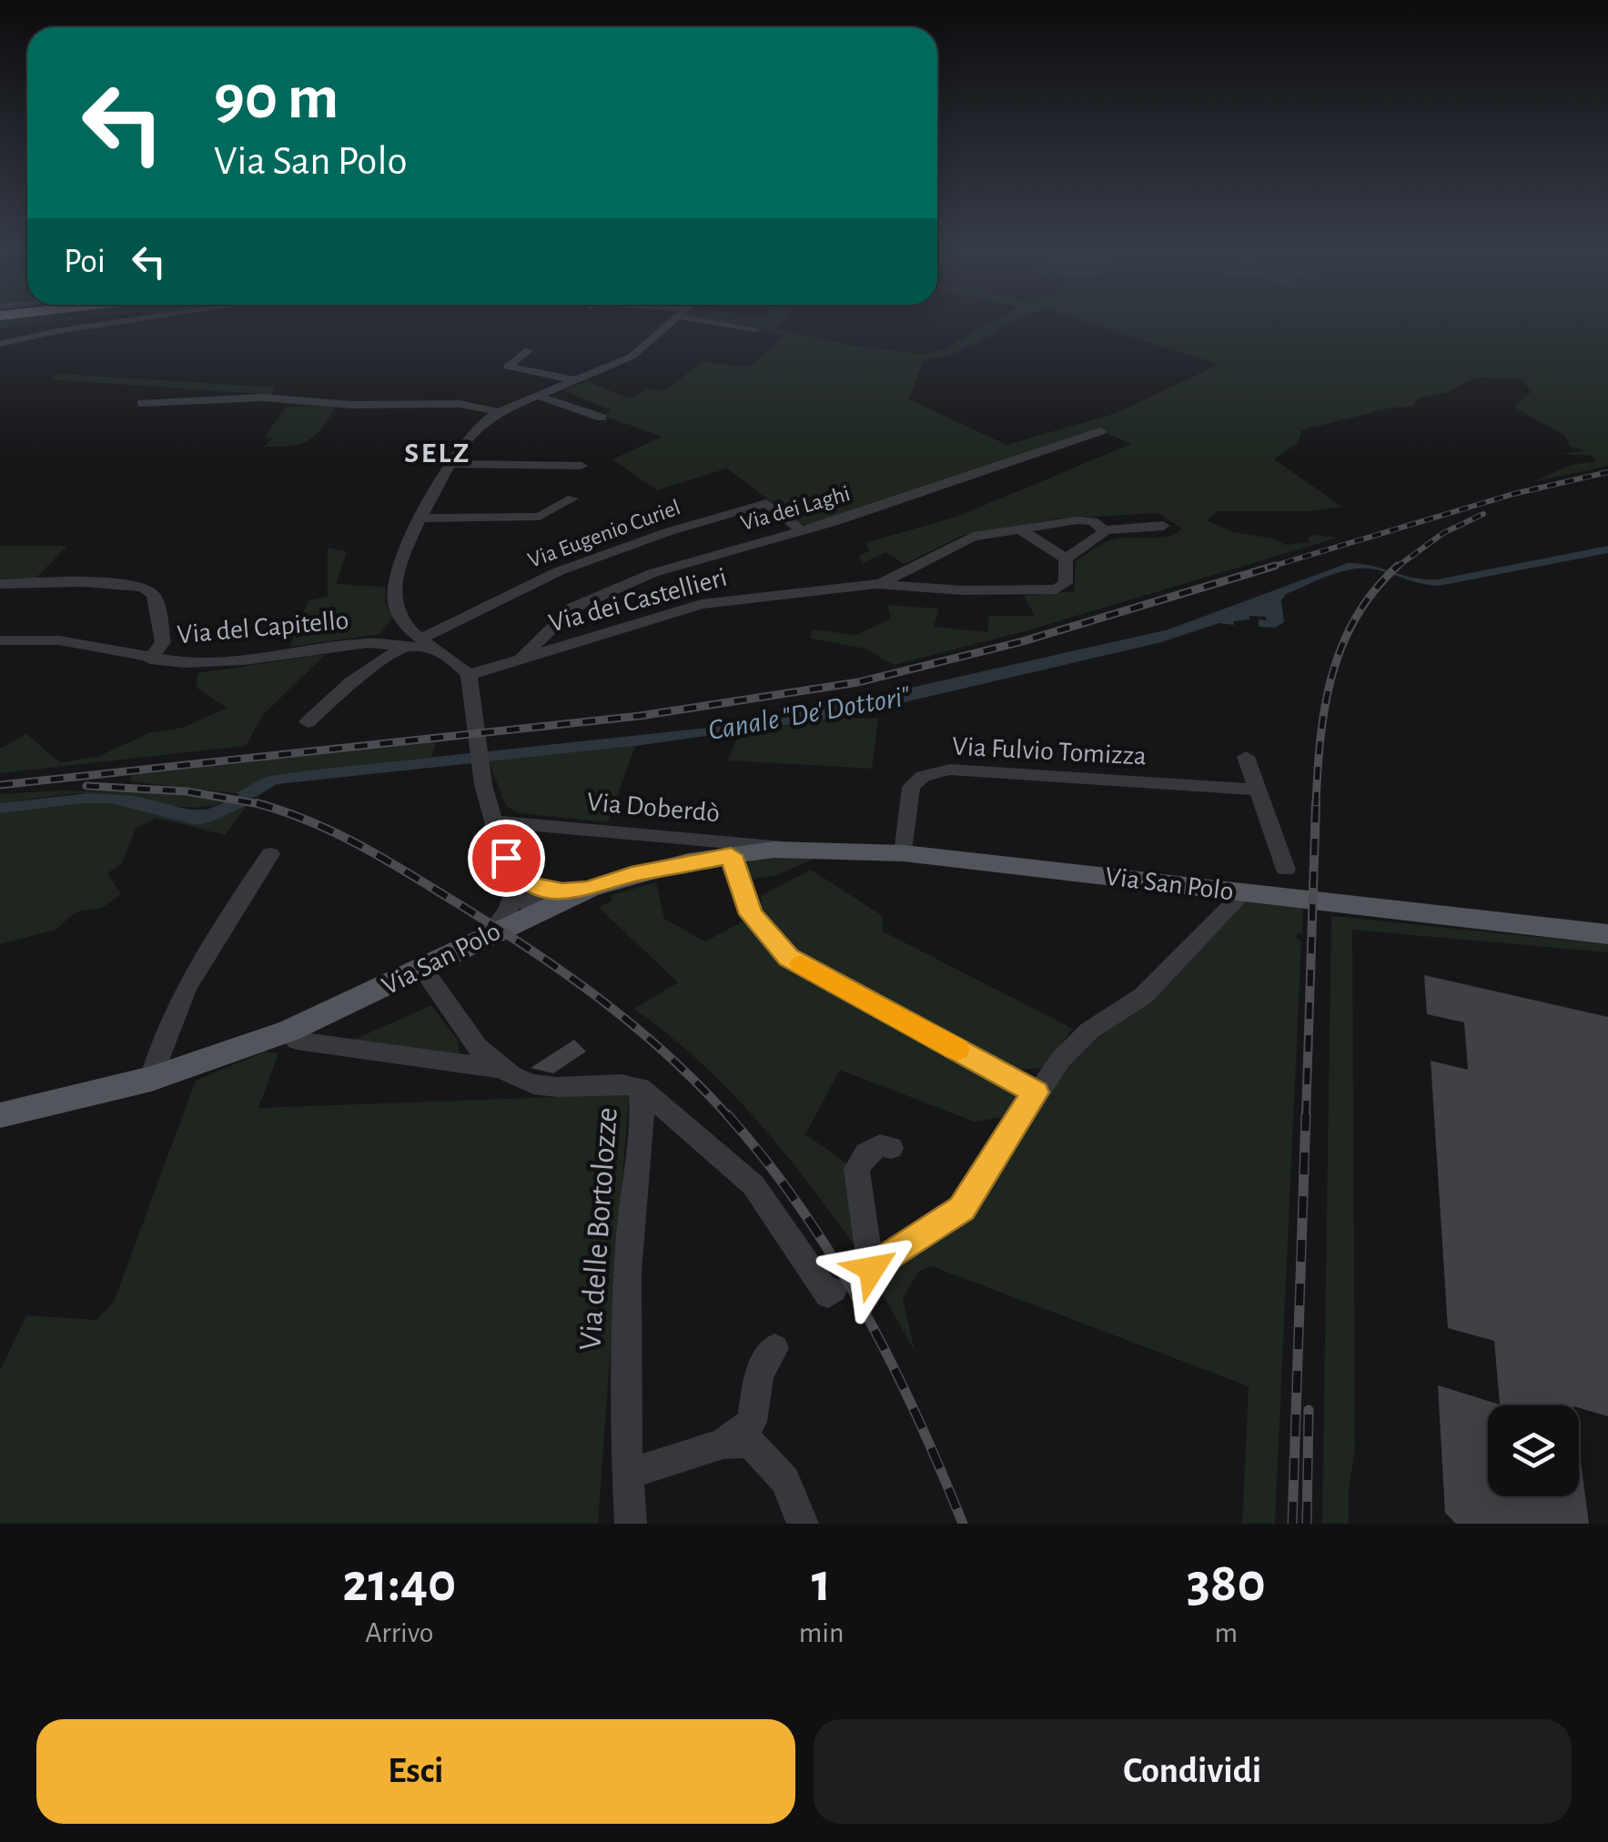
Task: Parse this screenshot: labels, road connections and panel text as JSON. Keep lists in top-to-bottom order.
{
  "streets": {
    "main road": ["Via San Polo"],
    "street": [
      "Via dei Laghi",
      "Via Eugenio Curiel",
      "Via dei Castellieri",
      "Via del Capitello",
      "Via Fulvio Tomizza",
      "Via Doberdò",
      "Via delle Bortolozze"
    ]
  },
  "crossings": [
    ["Via dei Laghi", "Via Eugenio Curiel"],
    ["Via dei Laghi", "Via dei Castellieri"],
    ["Via Eugenio Curiel", "Via del Capitello"],
    ["Via dei Castellieri", "Via del Capitello"],
    ["Via Fulvio Tomizza", "Via San Polo"],
    ["Via Doberdò", "Via San Polo"],
    ["Via San Polo", "Via delle Bortolozze"]
  ],
  "districts": ["SELZ"],
  "water": ["Canale \"De' Dottori\""],
  "page": {
    "turn": ["90 m", "Via San Polo"],
    "then": "Poi",
    "eta": [
      "21:40",
      "Arrivo",
      "1",
      "min",
      "380",
      "m"
    ],
    "buttons": ["Esci", "Condividi"]
  }
}
